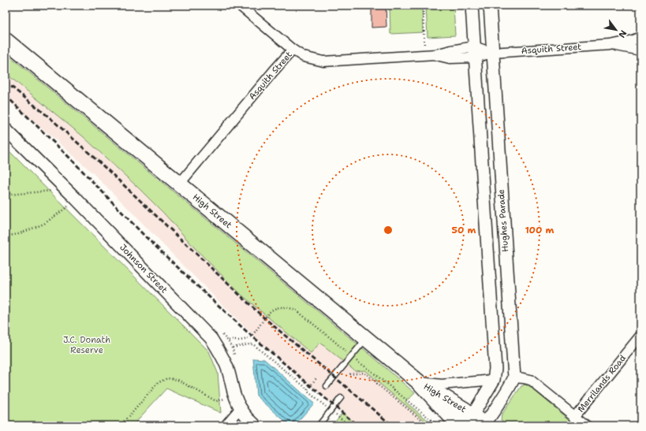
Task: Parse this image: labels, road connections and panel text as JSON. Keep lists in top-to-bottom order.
{
  "streets": {
    "main road": ["High Street"],
    "street": [
      "Asquith Street",
      "Hughes Parade",
      "Johnson Street",
      "Merrilands Road"
    ]
  },
  "crossings": [
    ["Asquith Street", "High Street"],
    ["Asquith Street", "Hughes Parade"],
    ["High Street", "Hughes Parade"]
  ],
  "parks": ["J.C. Donath Reserve"],
  "north": "bottom right",
  "rings": ["50 m", "100 m"]
}
